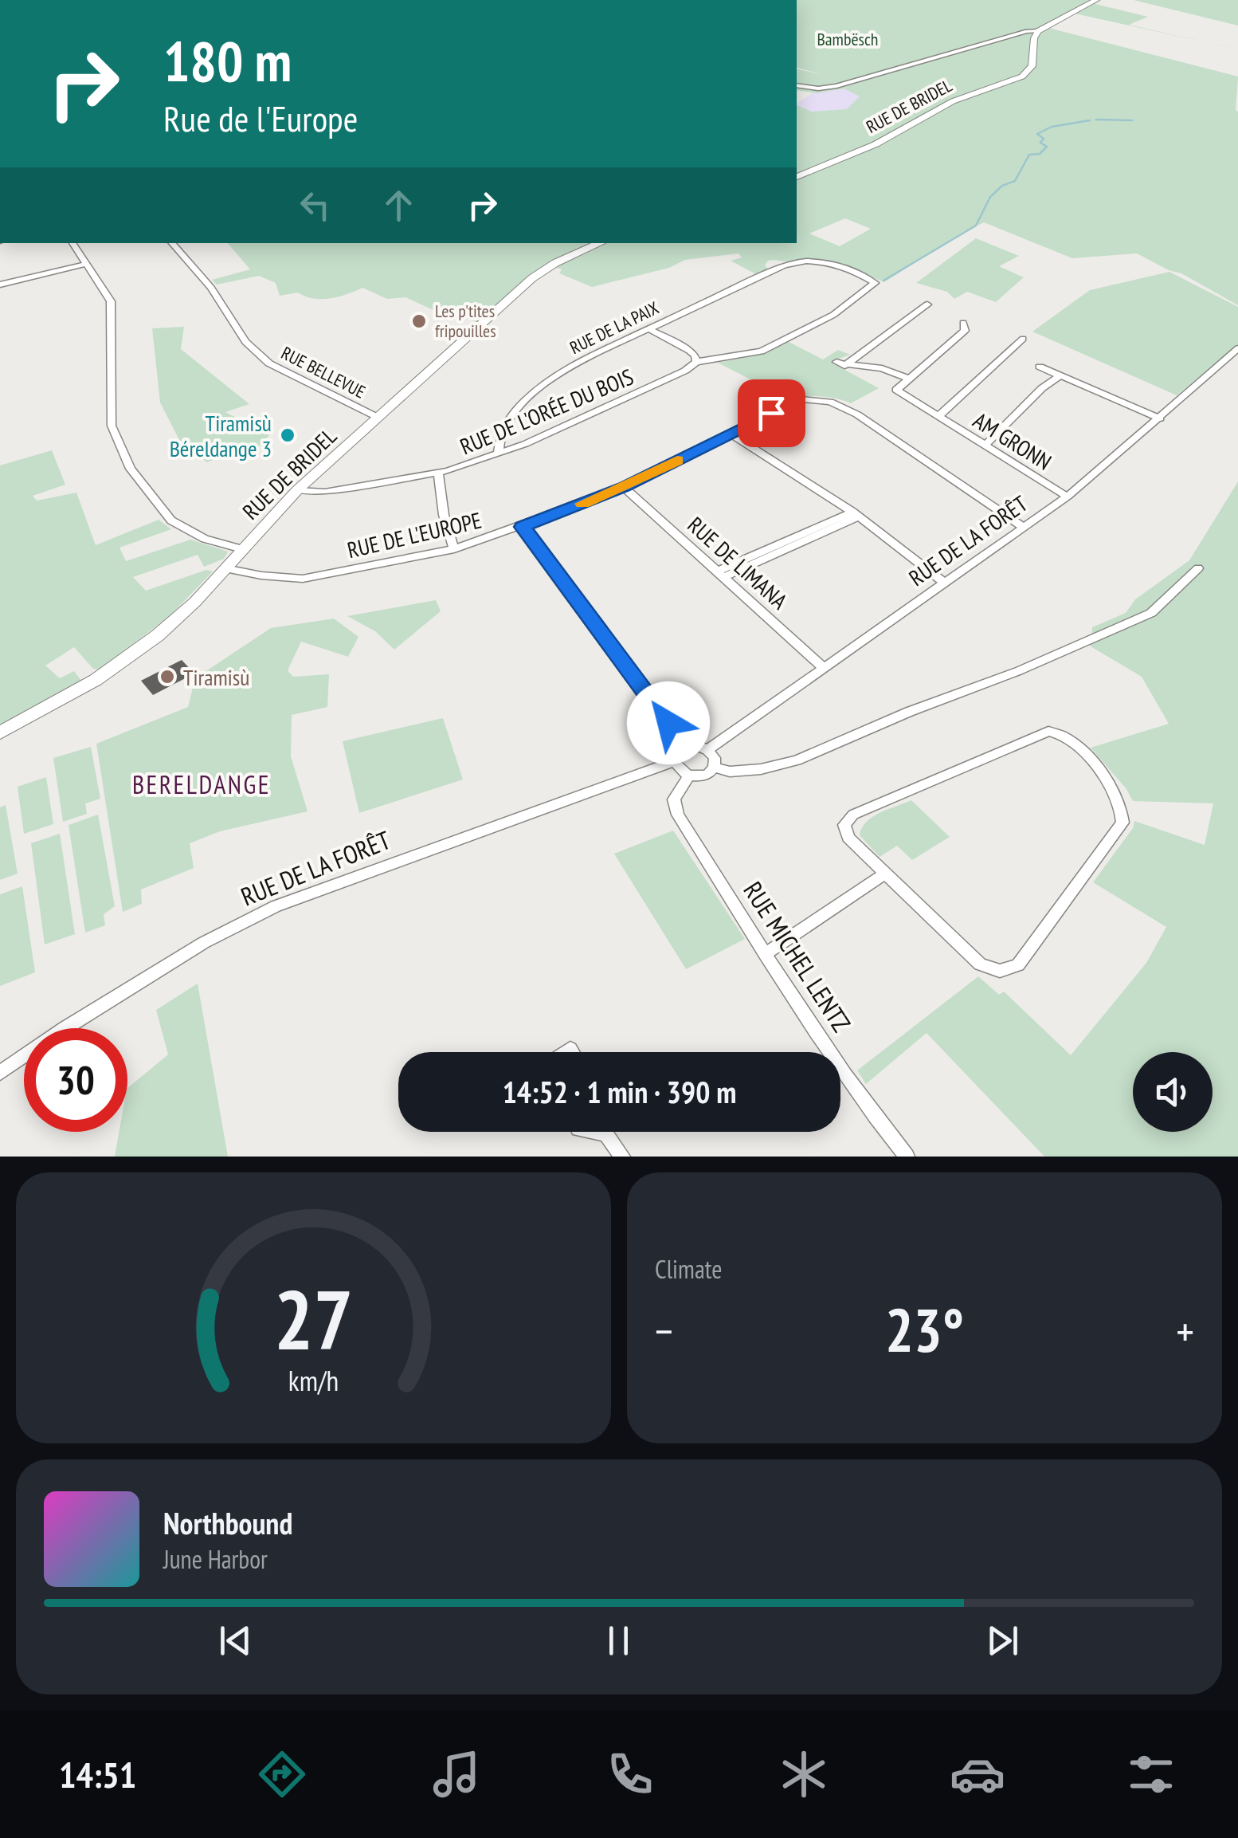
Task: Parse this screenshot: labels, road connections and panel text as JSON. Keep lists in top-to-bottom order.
{
  "streets": {
    "main road": ["RUE DE BRIDEL"],
    "street": [
      "RUE DE LA PAIX",
      "RUE BELLEVUE",
      "RUE DE L'ORÉE DU BOIS",
      "AM GRONN",
      "RUE DE L'EUROPE",
      "RUE DE LA FORÊT",
      "RUE DE LIMANA",
      "RUE MICHEL LENTZ"
    ]
  },
  "crossings": [
    ["RUE DE BRIDEL", "RUE BELLEVUE"],
    ["RUE DE BRIDEL", "RUE DE L'ORÉE DU BOIS"],
    ["RUE DE BRIDEL", "RUE DE L'EUROPE"],
    ["RUE DE LA PAIX", "RUE DE L'ORÉE DU BOIS"],
    ["AM GRONN", "RUE DE LA FORÊT"],
    ["RUE DE L'EUROPE", "RUE DE LA FORÊT"],
    ["RUE DE L'EUROPE", "RUE DE LIMANA"],
    ["RUE DE LA FORÊT", "RUE DE LIMANA"],
    ["RUE DE LA FORÊT", "RUE MICHEL LENTZ"]
  ],
  "districts": ["BERELDANGE"],
  "parks": ["Bambësch"],
  "places": ["Les p'tites fripouilles", "Tiramisù Béreldange 3", "Tiramisù"],
  "page": {
    "turn": ["180 m", "Rue de l'Europe"],
    "limit": "30",
    "trip": "14:52 · 1 min · 390 m",
    "tile": "Climate",
    "heat": ["−", "23°", "+"],
    "song": ["Northbound", "June Harbor"],
    "tabs": "14:51",
    "gauge": ["27", "km/h"]
  }
}
